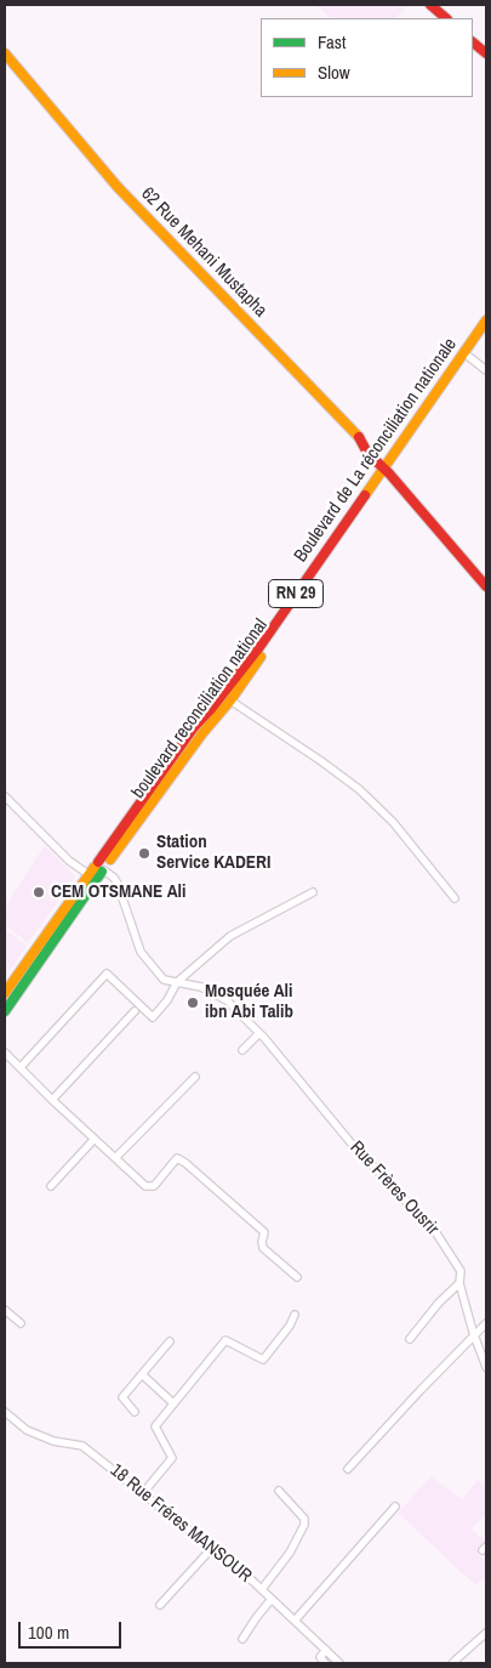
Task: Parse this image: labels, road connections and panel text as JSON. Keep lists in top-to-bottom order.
{
  "streets": {
    "main road": [
      "62 Rue Mehani Mustapha",
      "Boulevard de La réconciliation nationale",
      "RN 29",
      "boulevard reconciliation national"
    ],
    "street": ["Rue Frères Ousrir", "18 Rue Fréres MANSOUR"]
  },
  "crossings": [
    ["62 Rue Mehani Mustapha", "Boulevard de La réconciliation nationale"],
    ["62 Rue Mehani Mustapha", "boulevard reconciliation national"],
    ["Boulevard de La réconciliation nationale", "RN 29"],
    ["Boulevard de La réconciliation nationale", "boulevard reconciliation national"],
    ["Boulevard de La réconciliation nationale", "Rue Frères Ousrir"],
    ["RN 29", "boulevard reconciliation national"],
    ["RN 29", "Rue Frères Ousrir"],
    ["boulevard reconciliation national", "Rue Frères Ousrir"]
  ],
  "places": ["Station Service KADERI", "CEM OTSMANE Ali", "Mosquée Ali ibn Abi Talib"],
  "legend": ["Fast", "Slow"],
  "scale_bar": "100 m"
}
